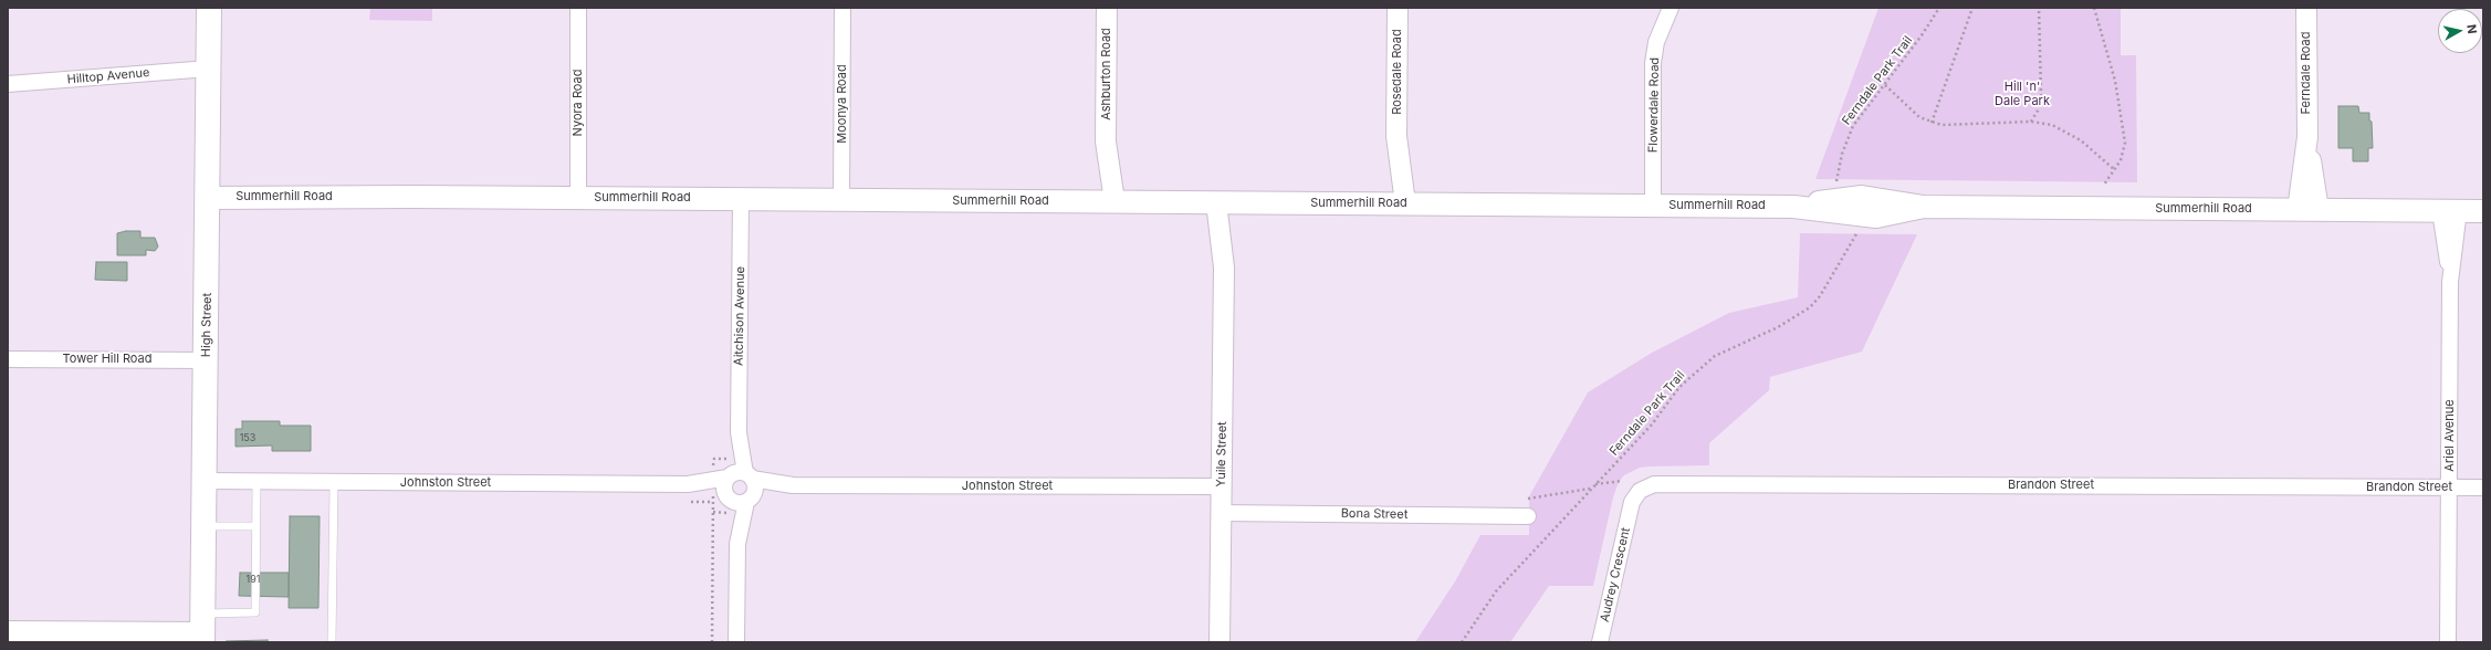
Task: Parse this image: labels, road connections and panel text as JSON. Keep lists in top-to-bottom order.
{
  "streets": {
    "main road": ["Summerhill Road", "High Street"],
    "street": [
      "Rosedale Road",
      "Ferndale Road",
      "Ashburton Road",
      "Hilltop Avenue",
      "Nyora Road",
      "Moonya Road",
      "Flowerdale Road",
      "Aitchison Avenue",
      "Tower Hill Road",
      "Ariel Avenue",
      "Yuile Street",
      "Johnston Street",
      "Brandon Street",
      "Bona Street",
      "Audrey Crescent"
    ],
    "path": ["Ferndale Park Trail"]
  },
  "crossings": [
    ["Rosedale Road", "Summerhill Road"],
    ["Ferndale Road", "Summerhill Road"],
    ["Ashburton Road", "Summerhill Road"],
    ["Hilltop Avenue", "High Street"],
    ["Ferndale Park Trail", "Summerhill Road"],
    ["Nyora Road", "Summerhill Road"],
    ["Moonya Road", "Summerhill Road"],
    ["Flowerdale Road", "Summerhill Road"],
    ["Summerhill Road", "Aitchison Avenue"],
    ["Summerhill Road", "High Street"],
    ["Summerhill Road", "Ariel Avenue"],
    ["Summerhill Road", "Yuile Street"],
    ["Aitchison Avenue", "Johnston Street"],
    ["High Street", "Tower Hill Road"],
    ["High Street", "Johnston Street"],
    ["Ariel Avenue", "Brandon Street"],
    ["Yuile Street", "Johnston Street"],
    ["Yuile Street", "Bona Street"],
    ["Brandon Street", "Audrey Crescent"]
  ],
  "parks": ["Hill 'n' Dale Park"],
  "house_numbers": ["153", "191"],
  "north": "right"
}
